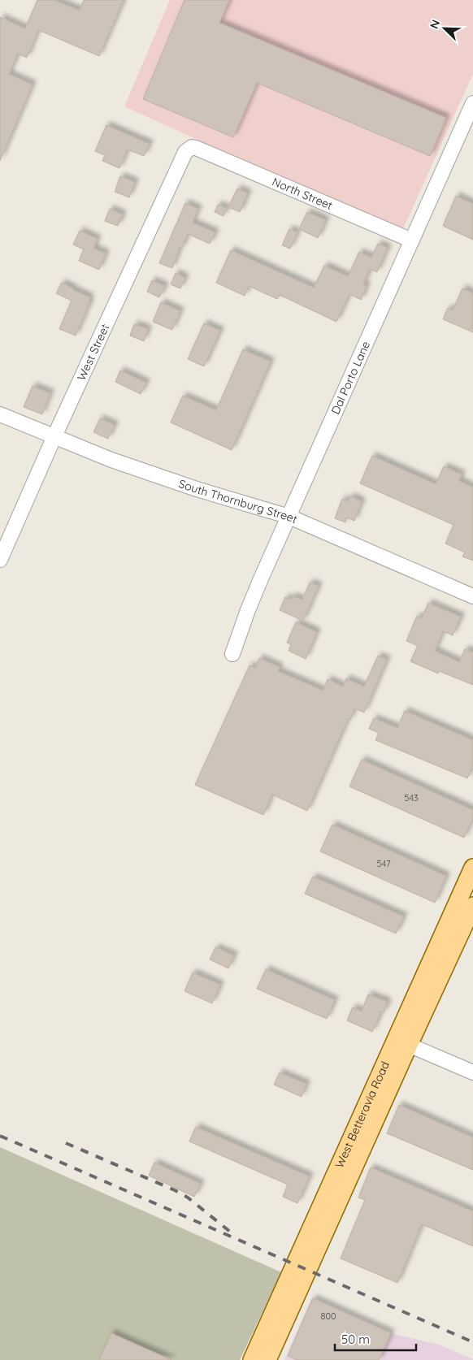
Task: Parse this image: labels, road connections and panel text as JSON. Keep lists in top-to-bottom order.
{
  "streets": {
    "main road": ["West Betteravia Road"],
    "street": [
      "North Street",
      "West Street",
      "Dal Porto Lane",
      "South Thornburg Street"
    ]
  },
  "crossings": [
    ["North Street", "West Street"],
    ["North Street", "Dal Porto Lane"],
    ["West Street", "South Thornburg Street"],
    ["Dal Porto Lane", "South Thornburg Street"]
  ],
  "house_numbers": ["543", "547", "800"],
  "scale_bar": "50 m",
  "north": "top left"
}
